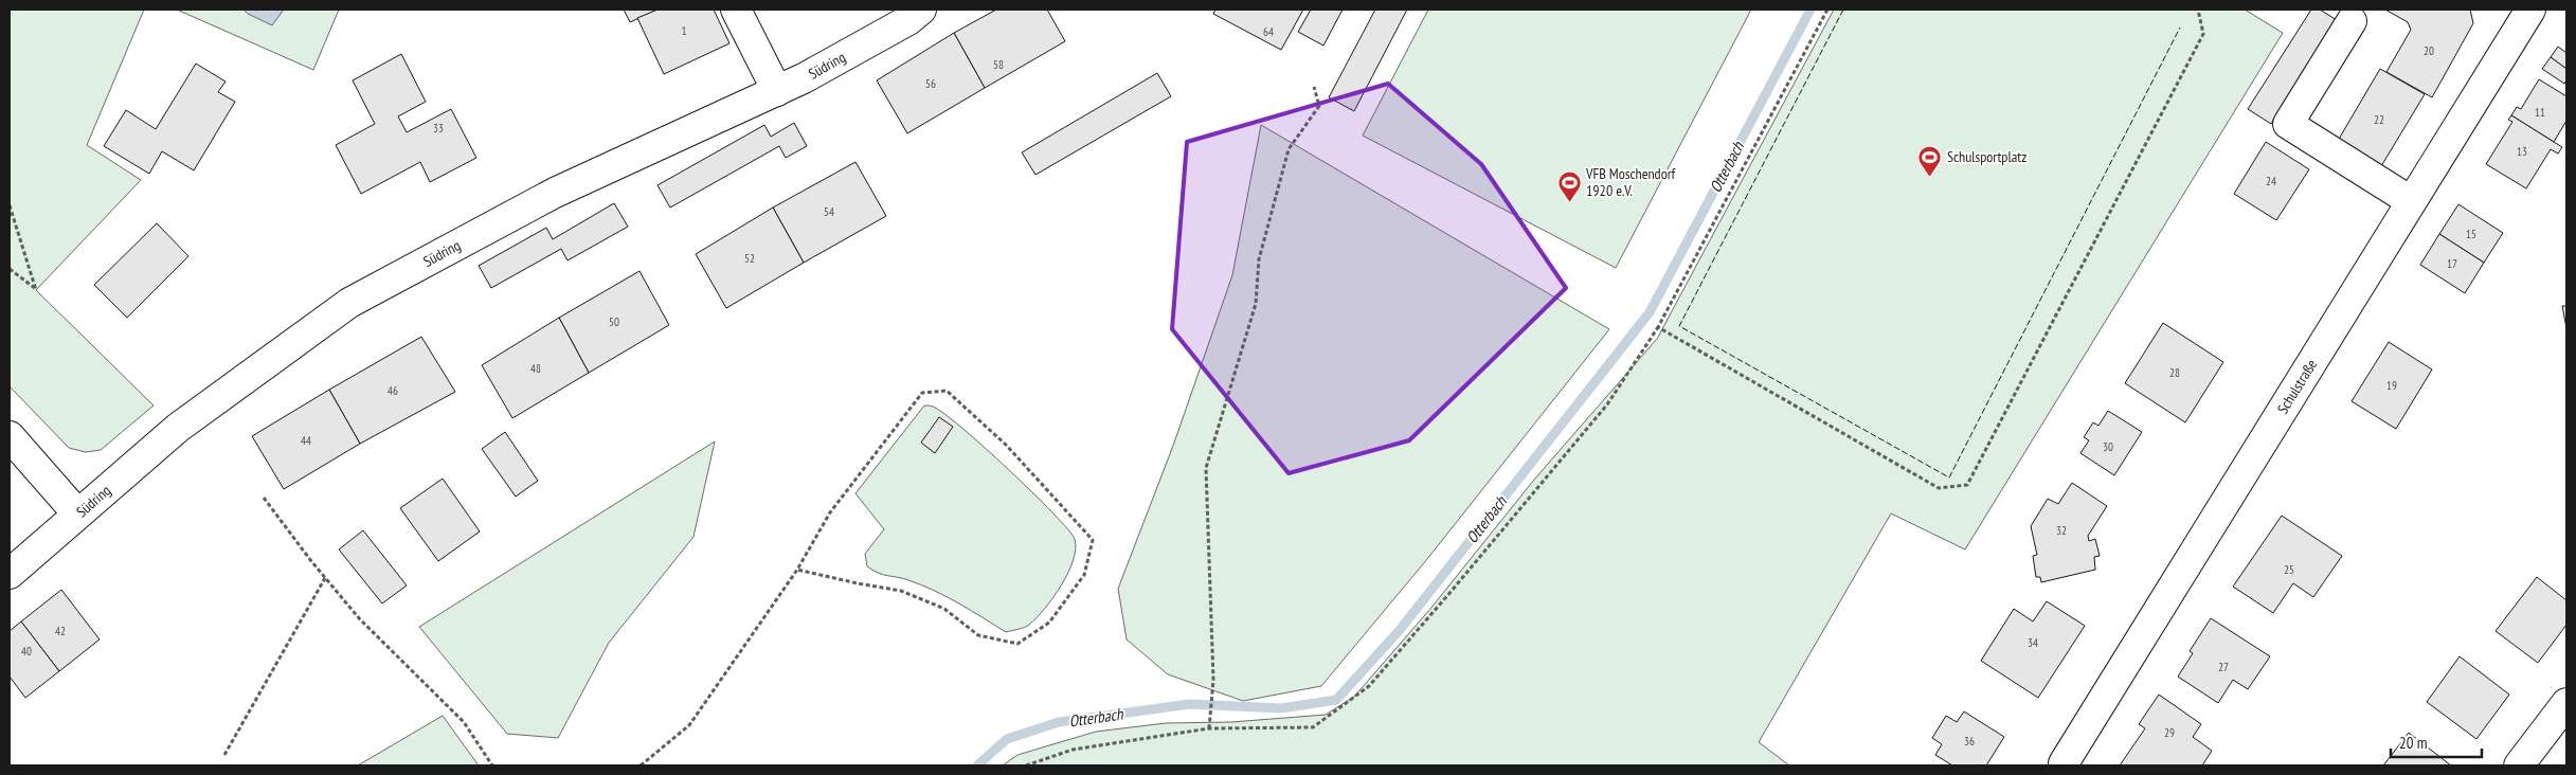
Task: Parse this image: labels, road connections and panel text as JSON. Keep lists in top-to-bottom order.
{
  "streets": {
    "street": ["Südring", "Schulstraße"]
  },
  "water": ["Otterbach"],
  "places": {
    "sports": ["Schulsportplatz", "VFB Moschendorf 1920 e.V."]
  },
  "house_numbers": [
    "1",
    "64",
    "20",
    "58",
    "56",
    "11",
    "22",
    "33",
    "13",
    "24",
    "54",
    "15",
    "52",
    "17",
    "50",
    "48",
    "28",
    "19",
    "46",
    "44",
    "30",
    "32",
    "25",
    "42",
    "34",
    "40",
    "27",
    "29",
    "36"
  ],
  "scale_bar": "20 m"
}
